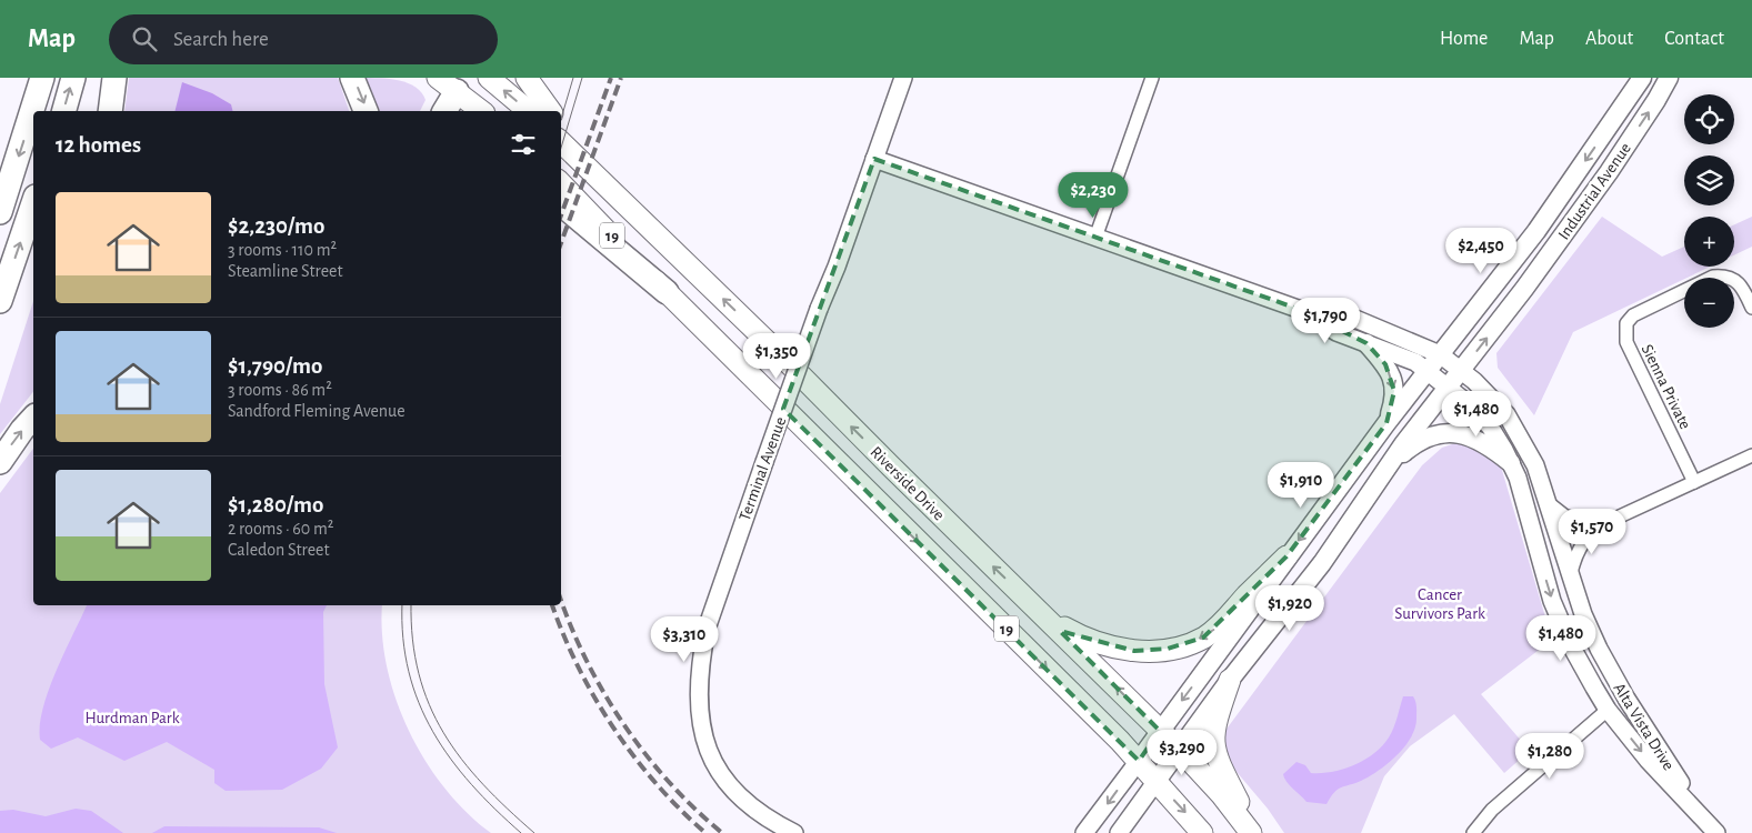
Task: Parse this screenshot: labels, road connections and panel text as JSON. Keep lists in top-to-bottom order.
{
  "streets": {
    "main road": ["Industrial Avenue", "19", "Riverside Drive"],
    "street": ["Sienna Private", "Terminal Avenue", "Alta Vista Drive"]
  },
  "crossings": [
    ["Industrial Avenue", "Riverside Drive"],
    ["Industrial Avenue", "Alta Vista Drive"]
  ],
  "parks": ["Cancer Survivors Park", "Hurdman Park"],
  "page": {
    "header": "Map",
    "search": "Search here",
    "nav": [
      "Home",
      "Map",
      "About",
      "Contact"
    ],
    "map_buttons": ["+", "−"],
    "heading": "12 homes",
    "price": [
      "$2,230",
      "$2,450",
      "$1,790",
      "$1,350",
      "$1,480",
      "$1,910",
      "$1,570",
      "$1,920",
      "$1,480",
      "$3,310",
      "$3,290",
      "$1,280"
    ],
    "list": [
      {
        "name": "$2,230/mo",
        "note": "3 rooms · 110 m² · Steamline Street"
      },
      {
        "name": "$1,790/mo",
        "note": "3 rooms · 86 m² · Sandford Fleming Avenue"
      },
      {
        "name": "$1,280/mo",
        "note": "2 rooms · 60 m² · Caledon Street"
      }
    ]
  }
}
